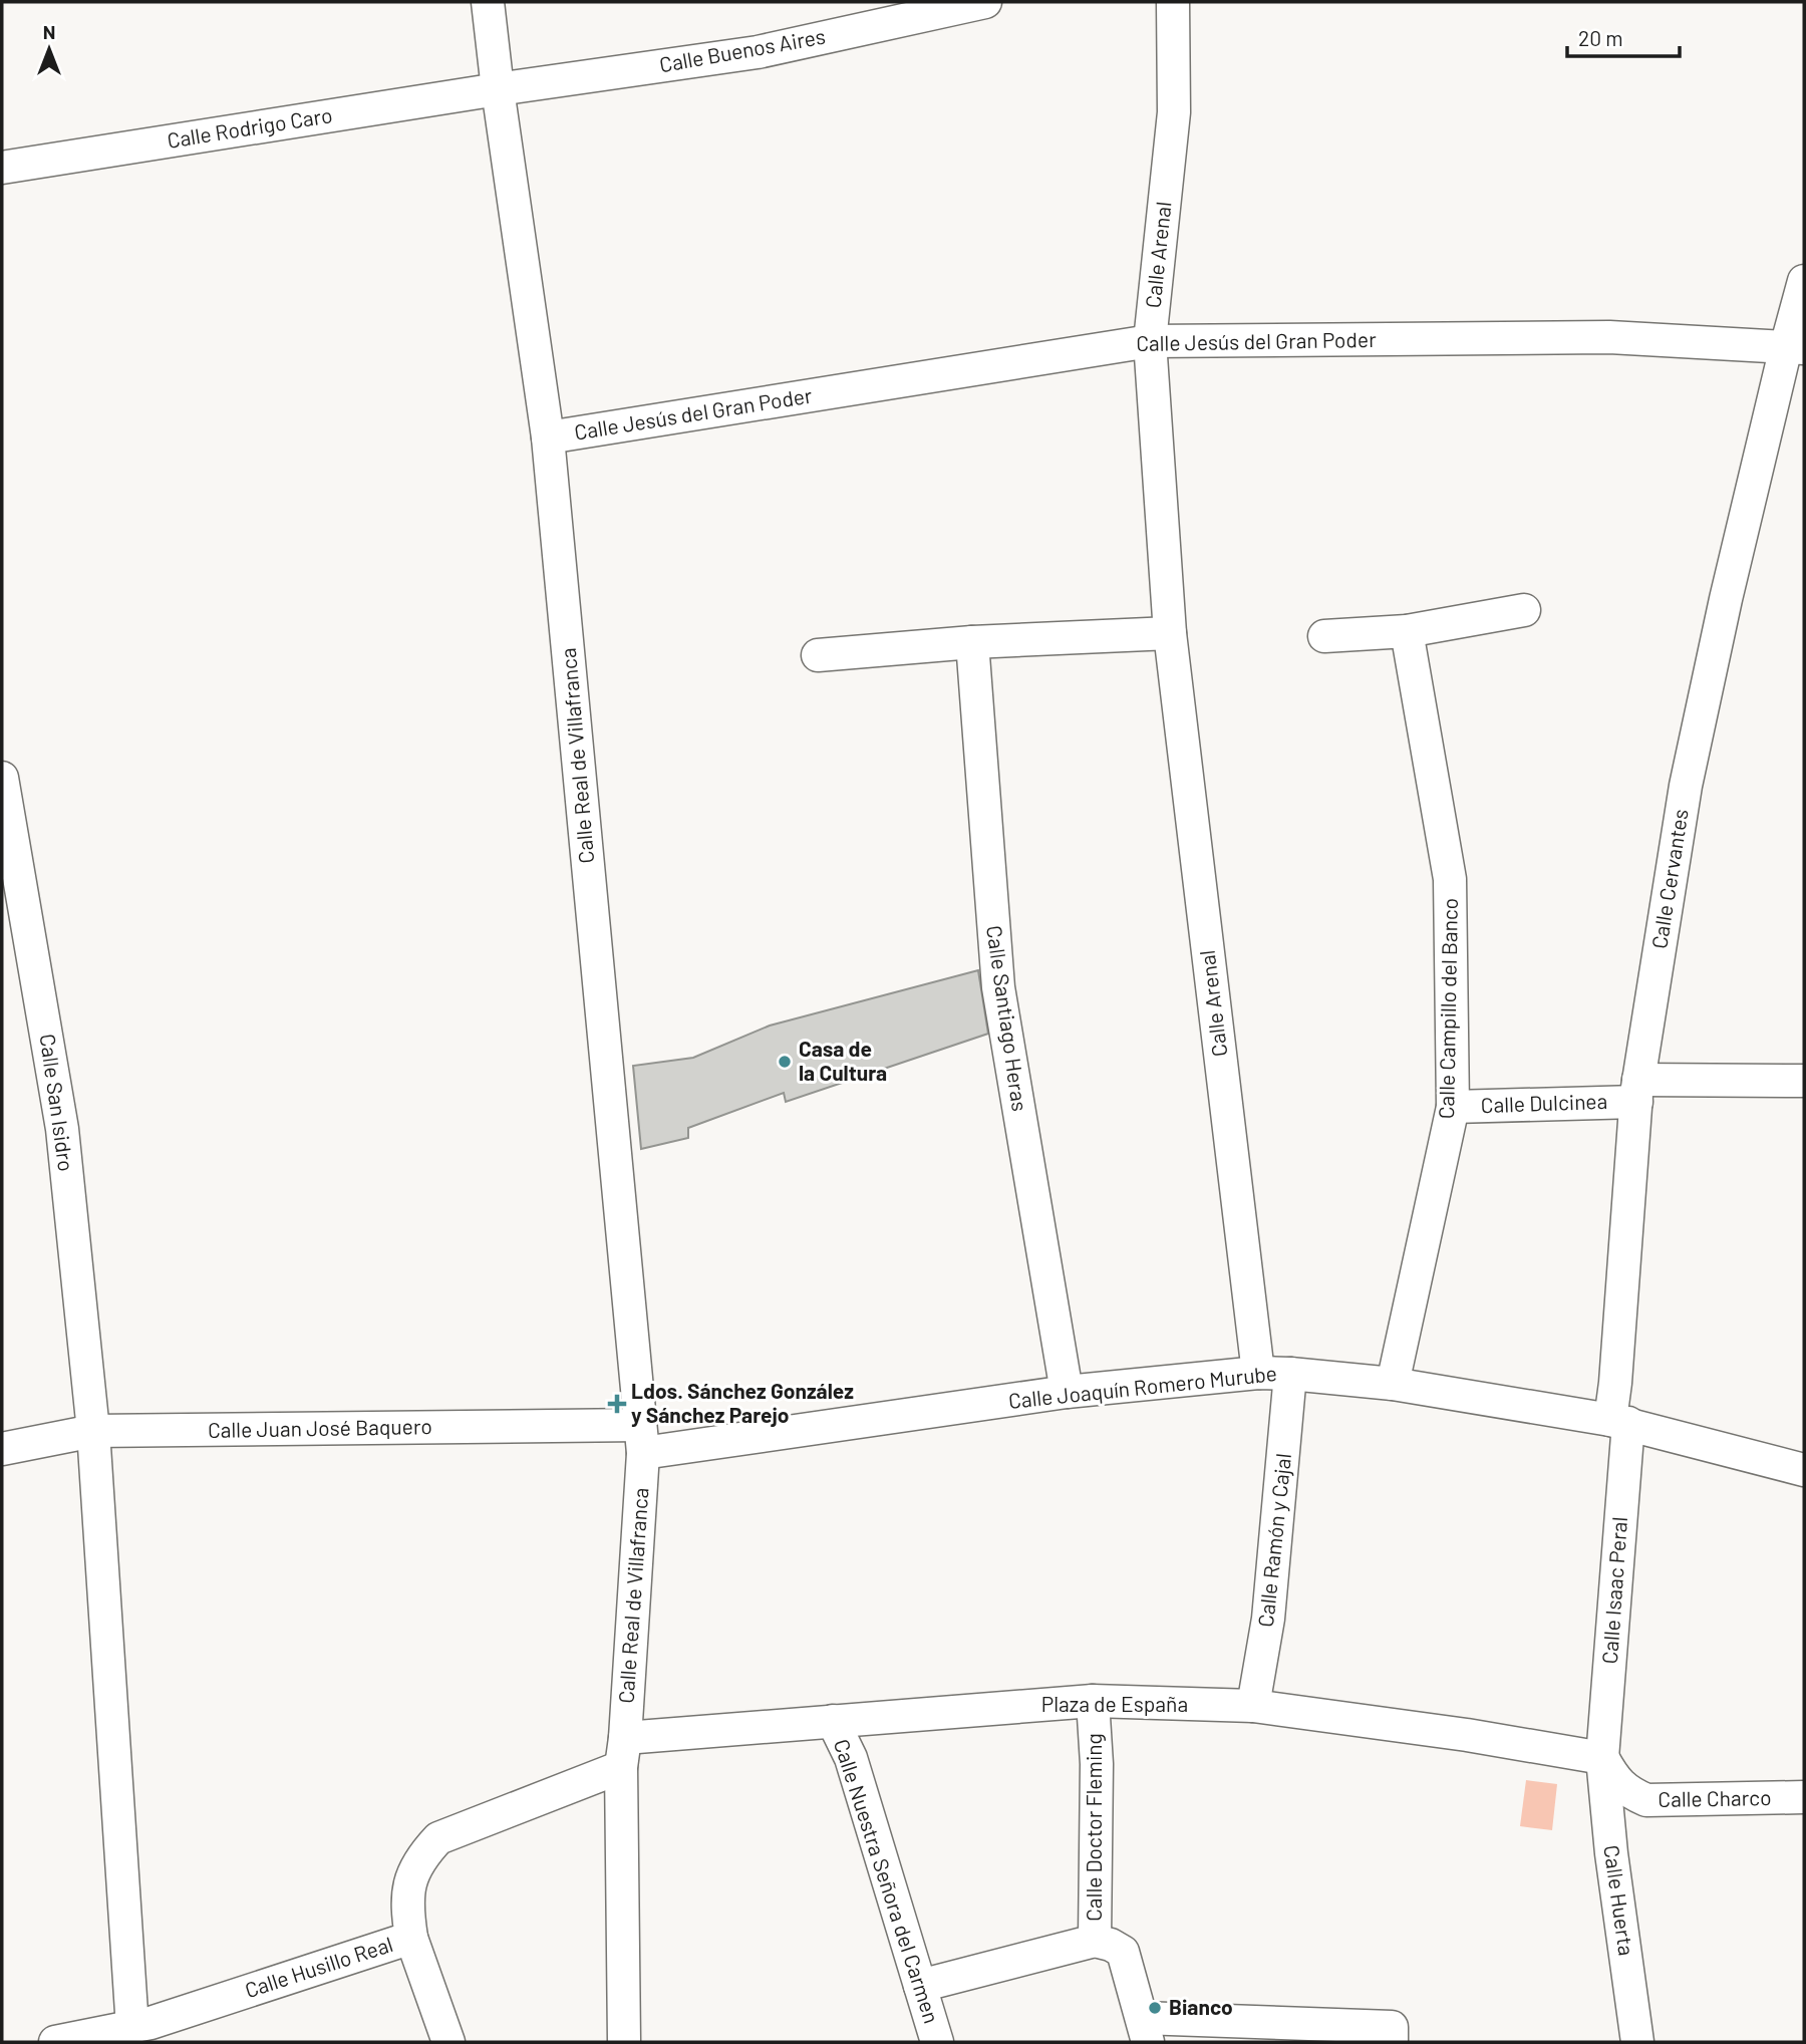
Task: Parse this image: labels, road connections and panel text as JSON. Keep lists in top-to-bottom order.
{
  "streets": {
    "street": [
      "Calle Buenos Aires",
      "Calle Rodrigo Caro",
      "Calle Arenal",
      "Calle Jesús del Gran Poder",
      "Calle Real de Villafranca",
      "Calle Cervantes",
      "Calle Campillo del Banco",
      "Calle Santiago Heras",
      "Calle San Isidro",
      "Calle Dulcinea",
      "Calle Joaquín Romero Murube",
      "Calle Juan José Baquero",
      "Calle Ramón y Cajal",
      "Calle Isaac Peral",
      "Plaza de España",
      "Calle Charco",
      "Calle Doctor Fleming",
      "Calle Nuestra Señora del Carmen",
      "Calle Huerta",
      "Calle Husillo Real"
    ]
  },
  "crossings": [
    ["Calle Buenos Aires", "Calle Rodrigo Caro"],
    ["Calle Buenos Aires", "Calle Real de Villafranca"],
    ["Calle Rodrigo Caro", "Calle Real de Villafranca"],
    ["Calle Arenal", "Calle Jesús del Gran Poder"],
    ["Calle Arenal", "Calle Joaquín Romero Murube"],
    ["Calle Jesús del Gran Poder", "Calle Real de Villafranca"],
    ["Calle Jesús del Gran Poder", "Calle Cervantes"],
    ["Calle Real de Villafranca", "Calle Joaquín Romero Murube"],
    ["Calle Real de Villafranca", "Calle Juan José Baquero"],
    ["Calle Real de Villafranca", "Plaza de España"],
    ["Calle Real de Villafranca", "Calle Husillo Real"],
    ["Calle Cervantes", "Calle Dulcinea"],
    ["Calle Cervantes", "Calle Joaquín Romero Murube"],
    ["Calle Cervantes", "Calle Isaac Peral"],
    ["Calle Campillo del Banco", "Calle Dulcinea"],
    ["Calle Campillo del Banco", "Calle Joaquín Romero Murube"],
    ["Calle Santiago Heras", "Calle Joaquín Romero Murube"],
    ["Calle San Isidro", "Calle Juan José Baquero"],
    ["Calle San Isidro", "Calle Husillo Real"],
    ["Calle Joaquín Romero Murube", "Calle Juan José Baquero"],
    ["Calle Joaquín Romero Murube", "Calle Ramón y Cajal"],
    ["Calle Joaquín Romero Murube", "Calle Isaac Peral"],
    ["Calle Ramón y Cajal", "Plaza de España"],
    ["Calle Isaac Peral", "Plaza de España"],
    ["Calle Isaac Peral", "Calle Charco"],
    ["Calle Isaac Peral", "Calle Huerta"],
    ["Plaza de España", "Calle Charco"],
    ["Plaza de España", "Calle Doctor Fleming"],
    ["Plaza de España", "Calle Nuestra Señora del Carmen"],
    ["Plaza de España", "Calle Huerta"],
    ["Plaza de España", "Calle Husillo Real"],
    ["Calle Charco", "Calle Huerta"],
    ["Calle Doctor Fleming", "Calle Nuestra Señora del Carmen"]
  ],
  "places": {
    "other": ["Casa de la Cultura", "Bianco"],
    "health": ["Ldos. Sánchez González y Sánchez Parejo"]
  },
  "scale_bar": "20 m",
  "north": "top"
}
